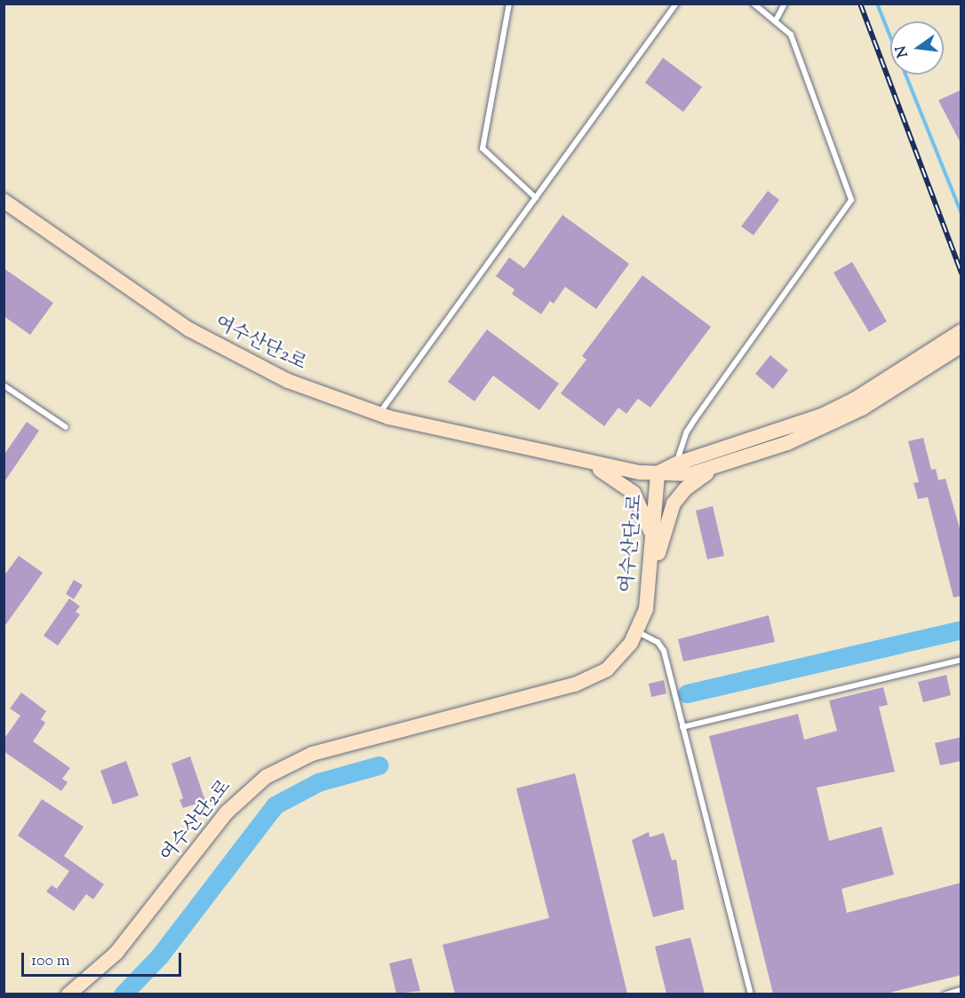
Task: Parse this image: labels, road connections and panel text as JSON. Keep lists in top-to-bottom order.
{
  "streets": {
    "street": ["여수산단2로"]
  },
  "scale_bar": "100 m",
  "north": "left"
}
